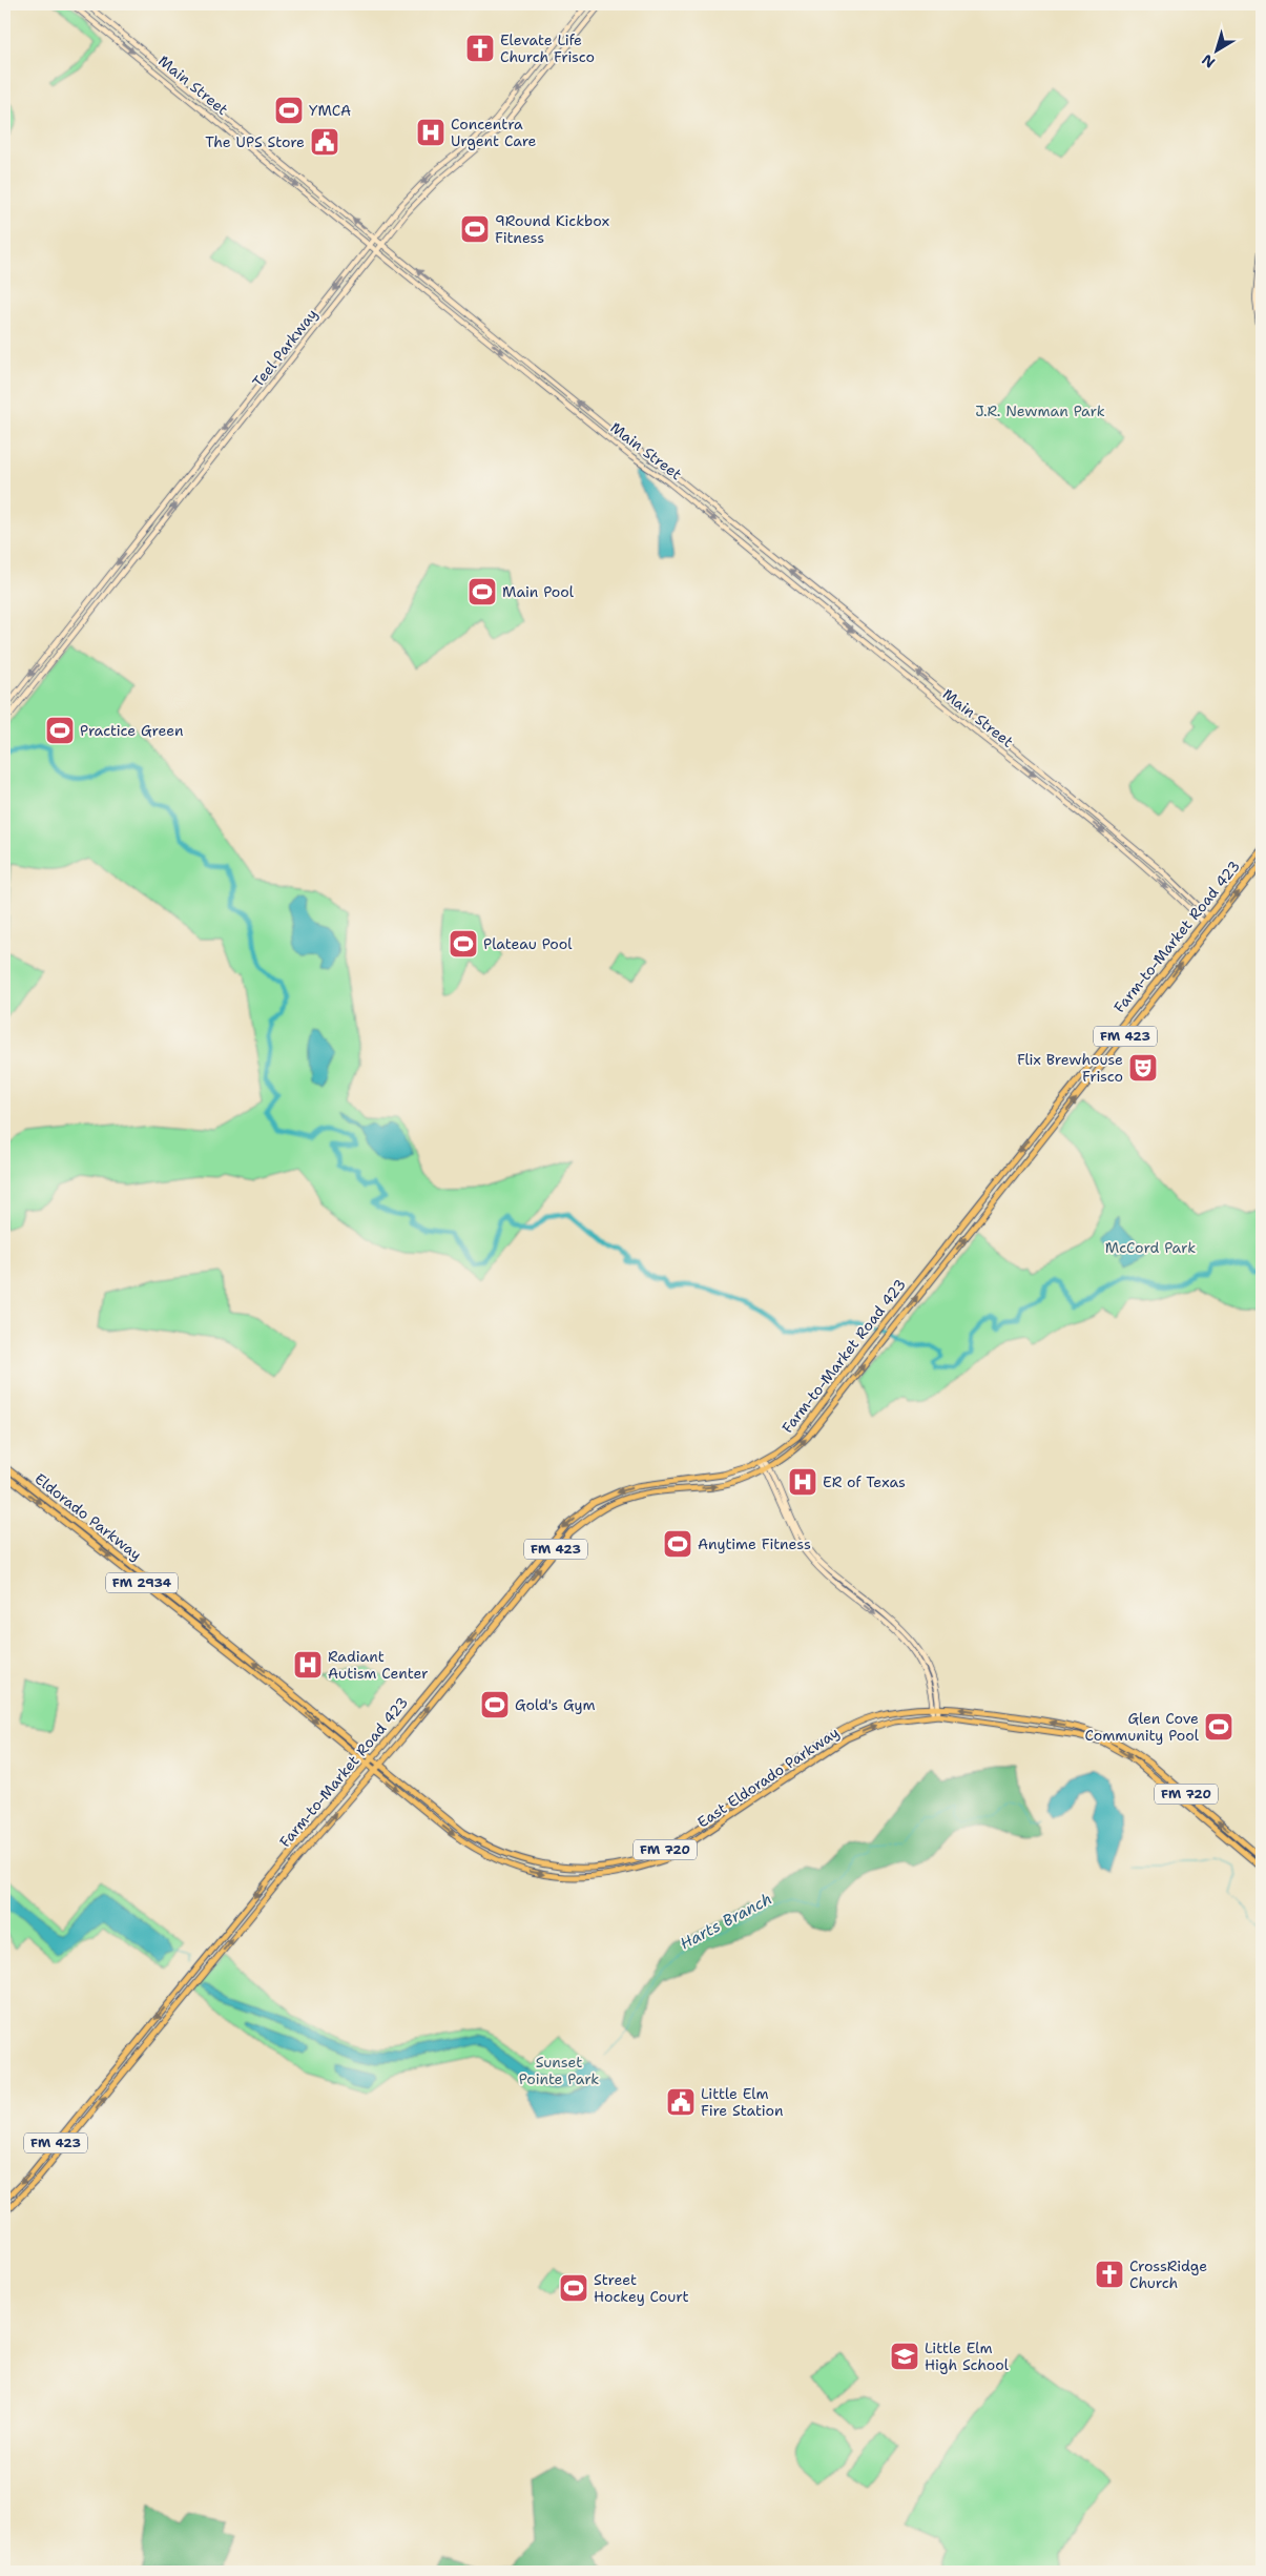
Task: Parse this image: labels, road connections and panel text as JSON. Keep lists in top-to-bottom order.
{
  "streets": {
    "main road": [
      "Main Street",
      "Teel Parkway",
      "Farm-to-Market Road 423",
      "FM 423",
      "Eldorado Parkway",
      "FM 2934",
      "East Eldorado Parkway",
      "FM 720"
    ]
  },
  "crossings": [
    ["Main Street", "Teel Parkway"],
    ["Main Street", "Farm-to-Market Road 423"],
    ["Farm-to-Market Road 423", "Eldorado Parkway"],
    ["Farm-to-Market Road 423", "East Eldorado Parkway"],
    ["Eldorado Parkway", "East Eldorado Parkway"]
  ],
  "water": ["Harts Branch"],
  "parks": ["J.R. Newman Park", "McCord Park", "Sunset Pointe Park"],
  "places": {
    "church": ["Elevate Life Church Frisco", "CrossRidge Church"],
    "sports": [
      "YMCA",
      "9Round Kickbox Fitness",
      "Main Pool",
      "Practice Green",
      "Plateau Pool",
      "Anytime Fitness",
      "Gold's Gym",
      "Glen Cove Community Pool",
      "Street Hockey Court"
    ],
    "hospital": ["Concentra Urgent Care", "ER of Texas", "Radiant Autism Center"],
    "public building": ["The UPS Store", "Little Elm Fire Station"],
    "theatre": ["Flix Brewhouse Frisco"],
    "school or university": ["Little Elm High School"]
  },
  "north": "bottom left"
}
